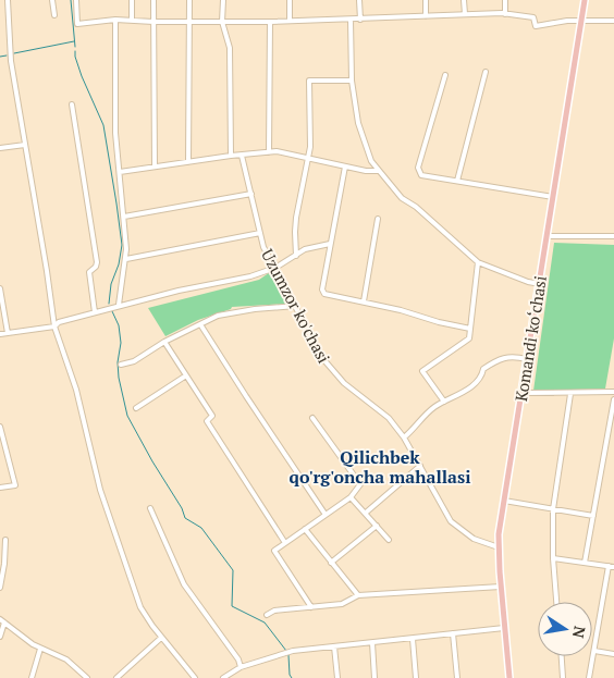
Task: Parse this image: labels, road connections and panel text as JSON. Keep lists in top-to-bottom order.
{
  "streets": {
    "main road": ["Komandi ko‘chasi"],
    "street": ["Uzumzor ko'chasi"]
  },
  "crossings": [
    ["Uzumzor ko'chasi", "Komandi ko‘chasi"]
  ],
  "districts": ["Qilichbek qo'rg'oncha mahallasi"],
  "north": "right"
}
